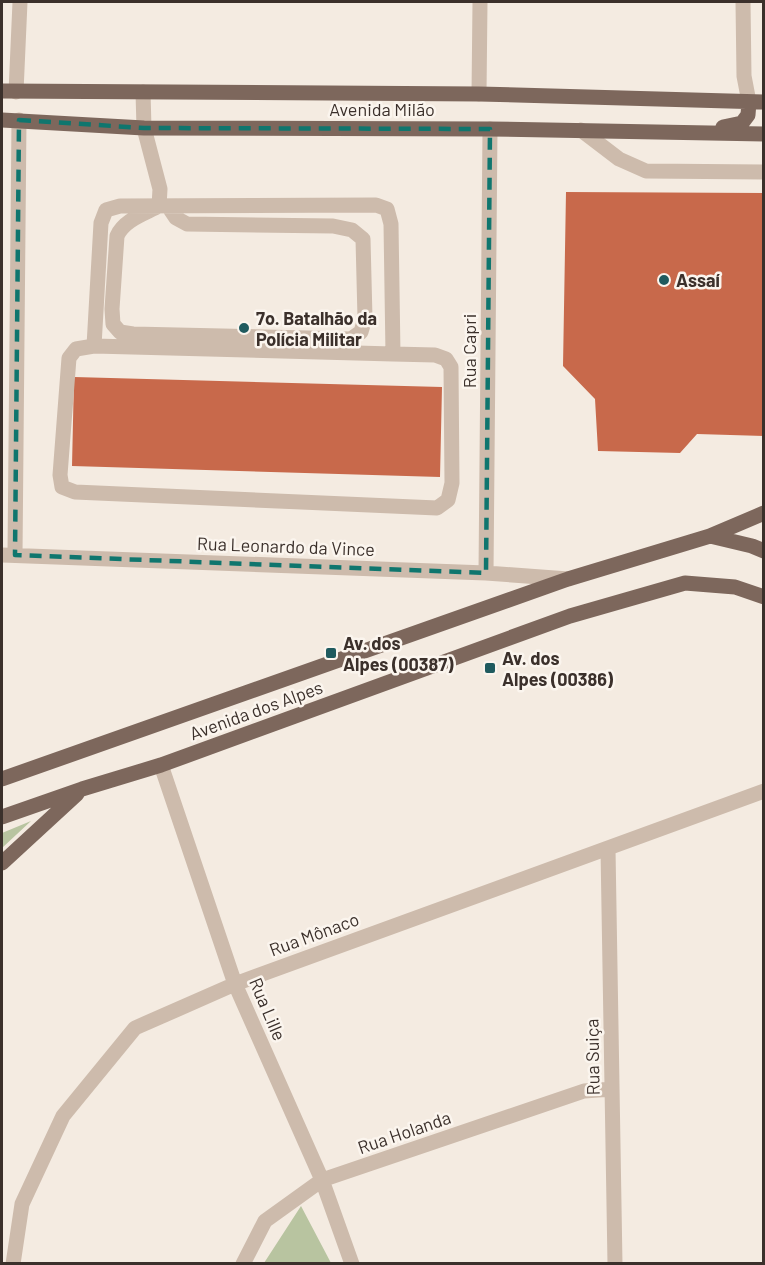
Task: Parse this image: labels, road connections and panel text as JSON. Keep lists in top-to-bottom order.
{
  "streets": {
    "main road": ["Avenida Milão", "Avenida dos Alpes"],
    "street": [
      "Rua Capri",
      "Rua Leonardo da Vince",
      "Rua Mônaco",
      "Rua Lille",
      "Rua Suiça",
      "Rua Holanda"
    ]
  },
  "crossings": [
    ["Avenida Milão", "Rua Capri"],
    ["Rua Capri", "Rua Leonardo da Vince"],
    ["Rua Leonardo da Vince", "Avenida dos Alpes"],
    ["Avenida dos Alpes", "Rua Lille"],
    ["Rua Mônaco", "Rua Lille"],
    ["Rua Mônaco", "Rua Suiça"],
    ["Rua Lille", "Rua Holanda"],
    ["Rua Suiça", "Rua Holanda"]
  ],
  "places": {
    "other": ["Assaí", "7o. Batalhão da Polícia Militar"],
    "transit": ["Av. dos Alpes (00387)", "Av. dos Alpes (00386)"]
  }
}
